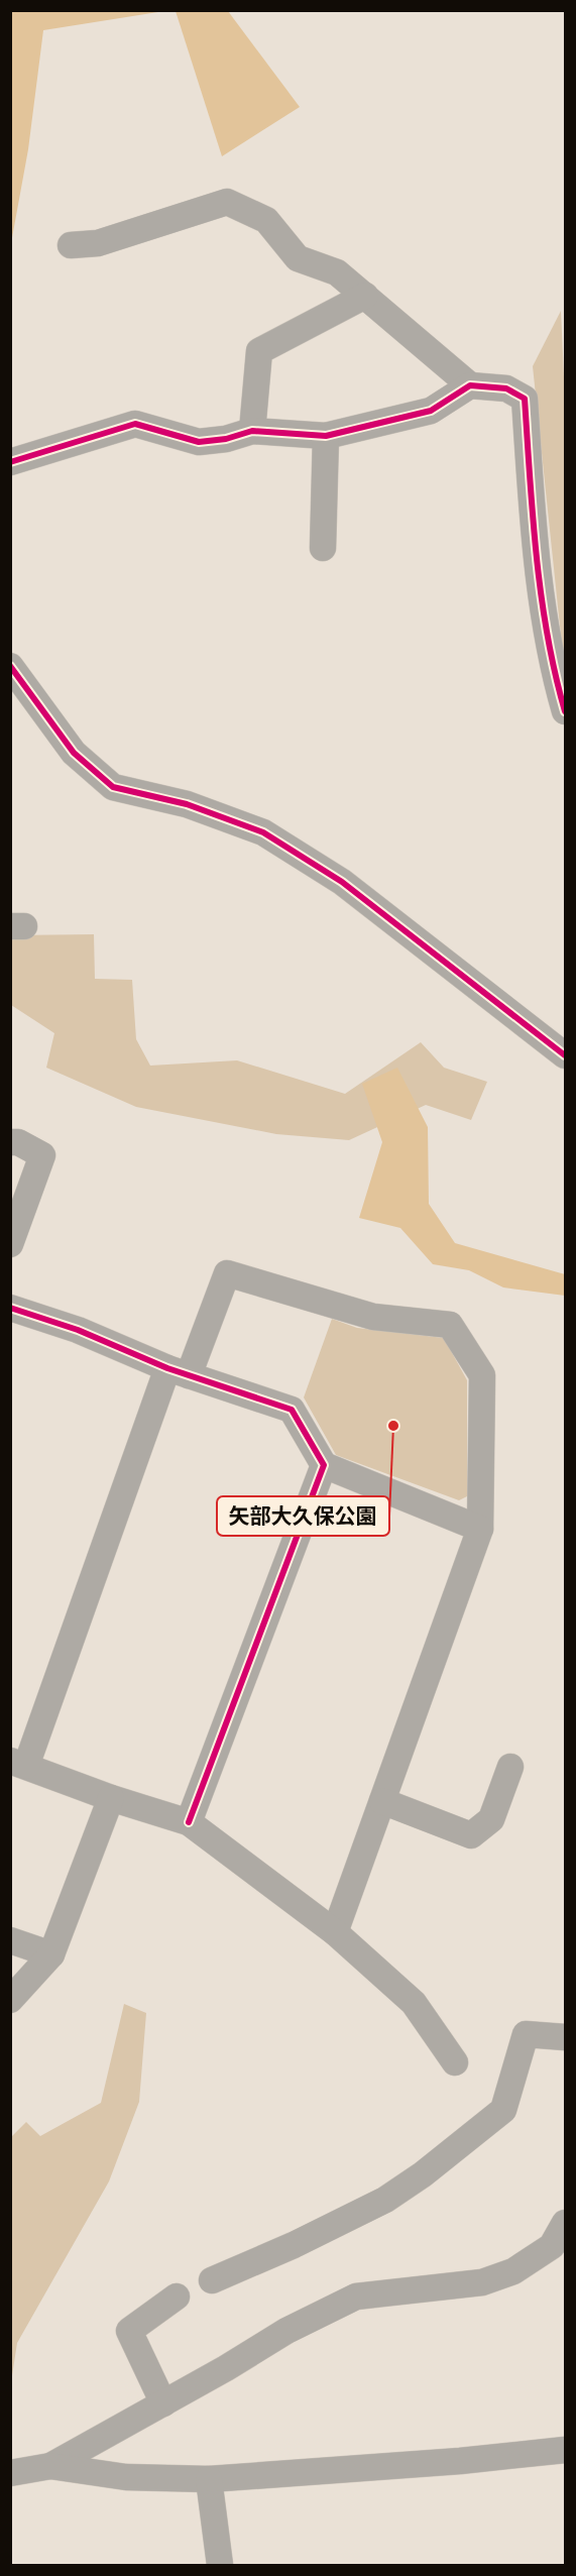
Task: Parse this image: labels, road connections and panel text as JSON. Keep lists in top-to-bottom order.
{
  "places": ["矢部大久保公園"]
}
